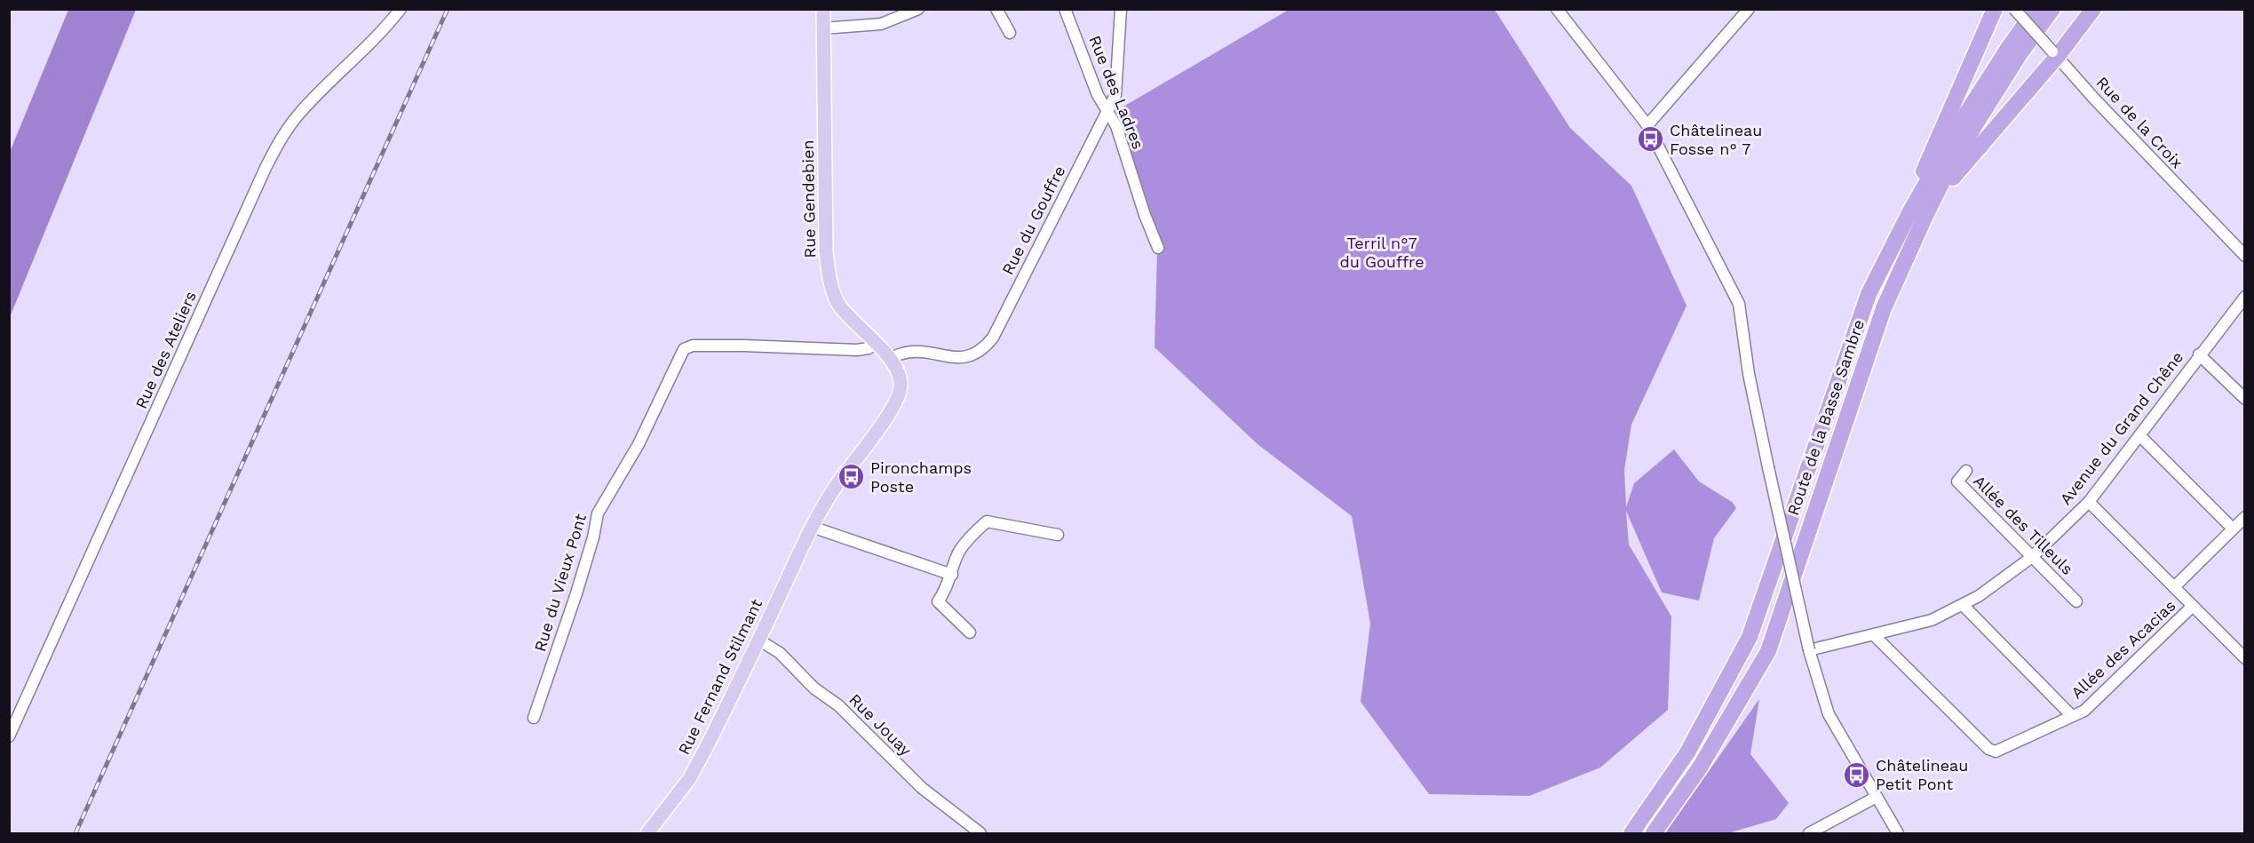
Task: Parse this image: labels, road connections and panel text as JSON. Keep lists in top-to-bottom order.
{
  "streets": {
    "highway": ["Route de la Basse Sambre"],
    "main road": ["Rue Gendebien", "Rue Fernand Stilmant"],
    "street": [
      "Rue des Ladres",
      "Rue de la Croix",
      "Rue du Gouffre",
      "Rue des Ateliers",
      "Avenue du Grand Chêne",
      "Allée des Tilleuls",
      "Rue du Vieux Pont",
      "Allée des Acacias",
      "Rue Jouay"
    ]
  },
  "crossings": [
    ["Rue des Ladres", "Rue du Gouffre"],
    ["Rue Gendebien", "Rue du Gouffre"],
    ["Rue Gendebien", "Rue du Vieux Pont"],
    ["Rue Gendebien", "Rue Fernand Stilmant"],
    ["Avenue du Grand Chêne", "Allée des Tilleuls"],
    ["Avenue du Grand Chêne", "Allée des Acacias"],
    ["Rue Fernand Stilmant", "Rue Jouay"]
  ],
  "parks": ["Terril n°7 du Gouffre"],
  "places": {
    "bus stop": ["Châtelineau Fosse n° 7", "Pironchamps Poste", "Châtelineau Petit Pont"]
  }
}
